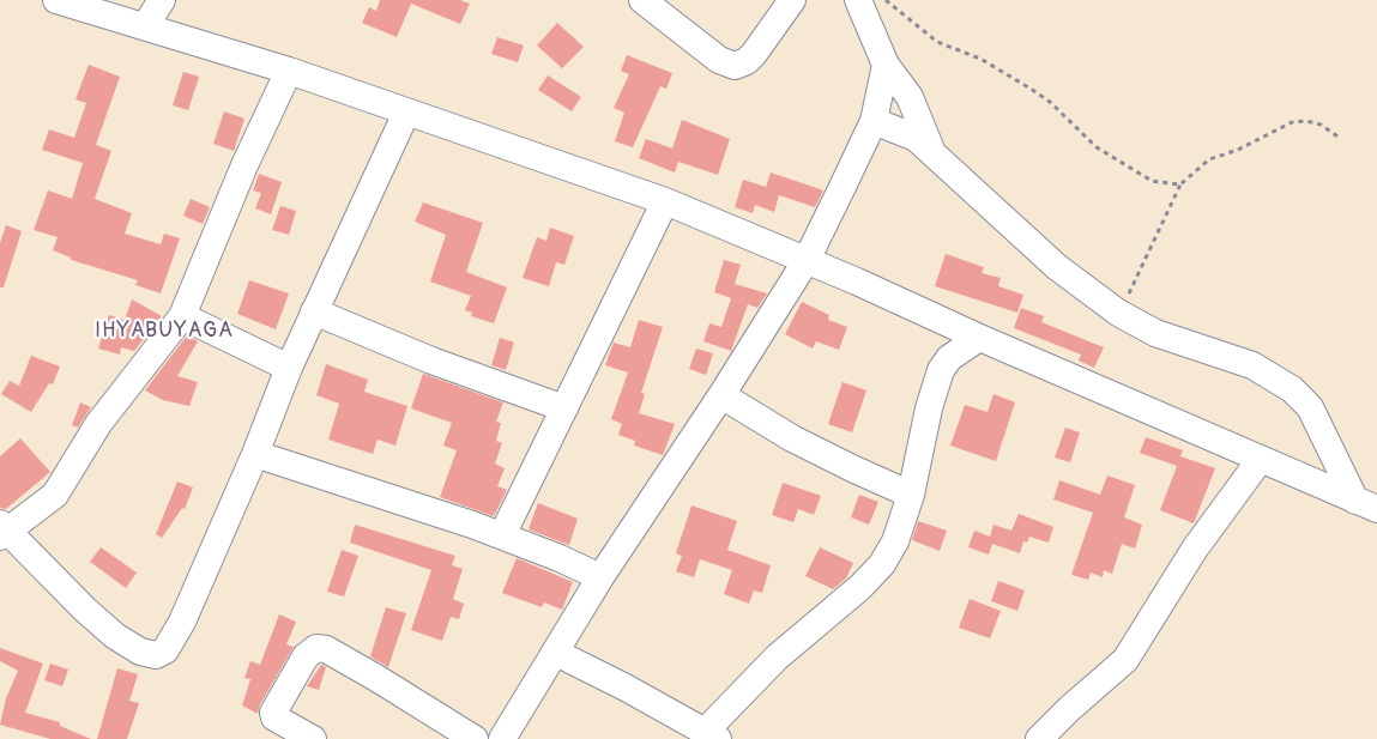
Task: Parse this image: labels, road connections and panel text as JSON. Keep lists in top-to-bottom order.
{
  "districts": ["IHYABUYAGA"]
}
